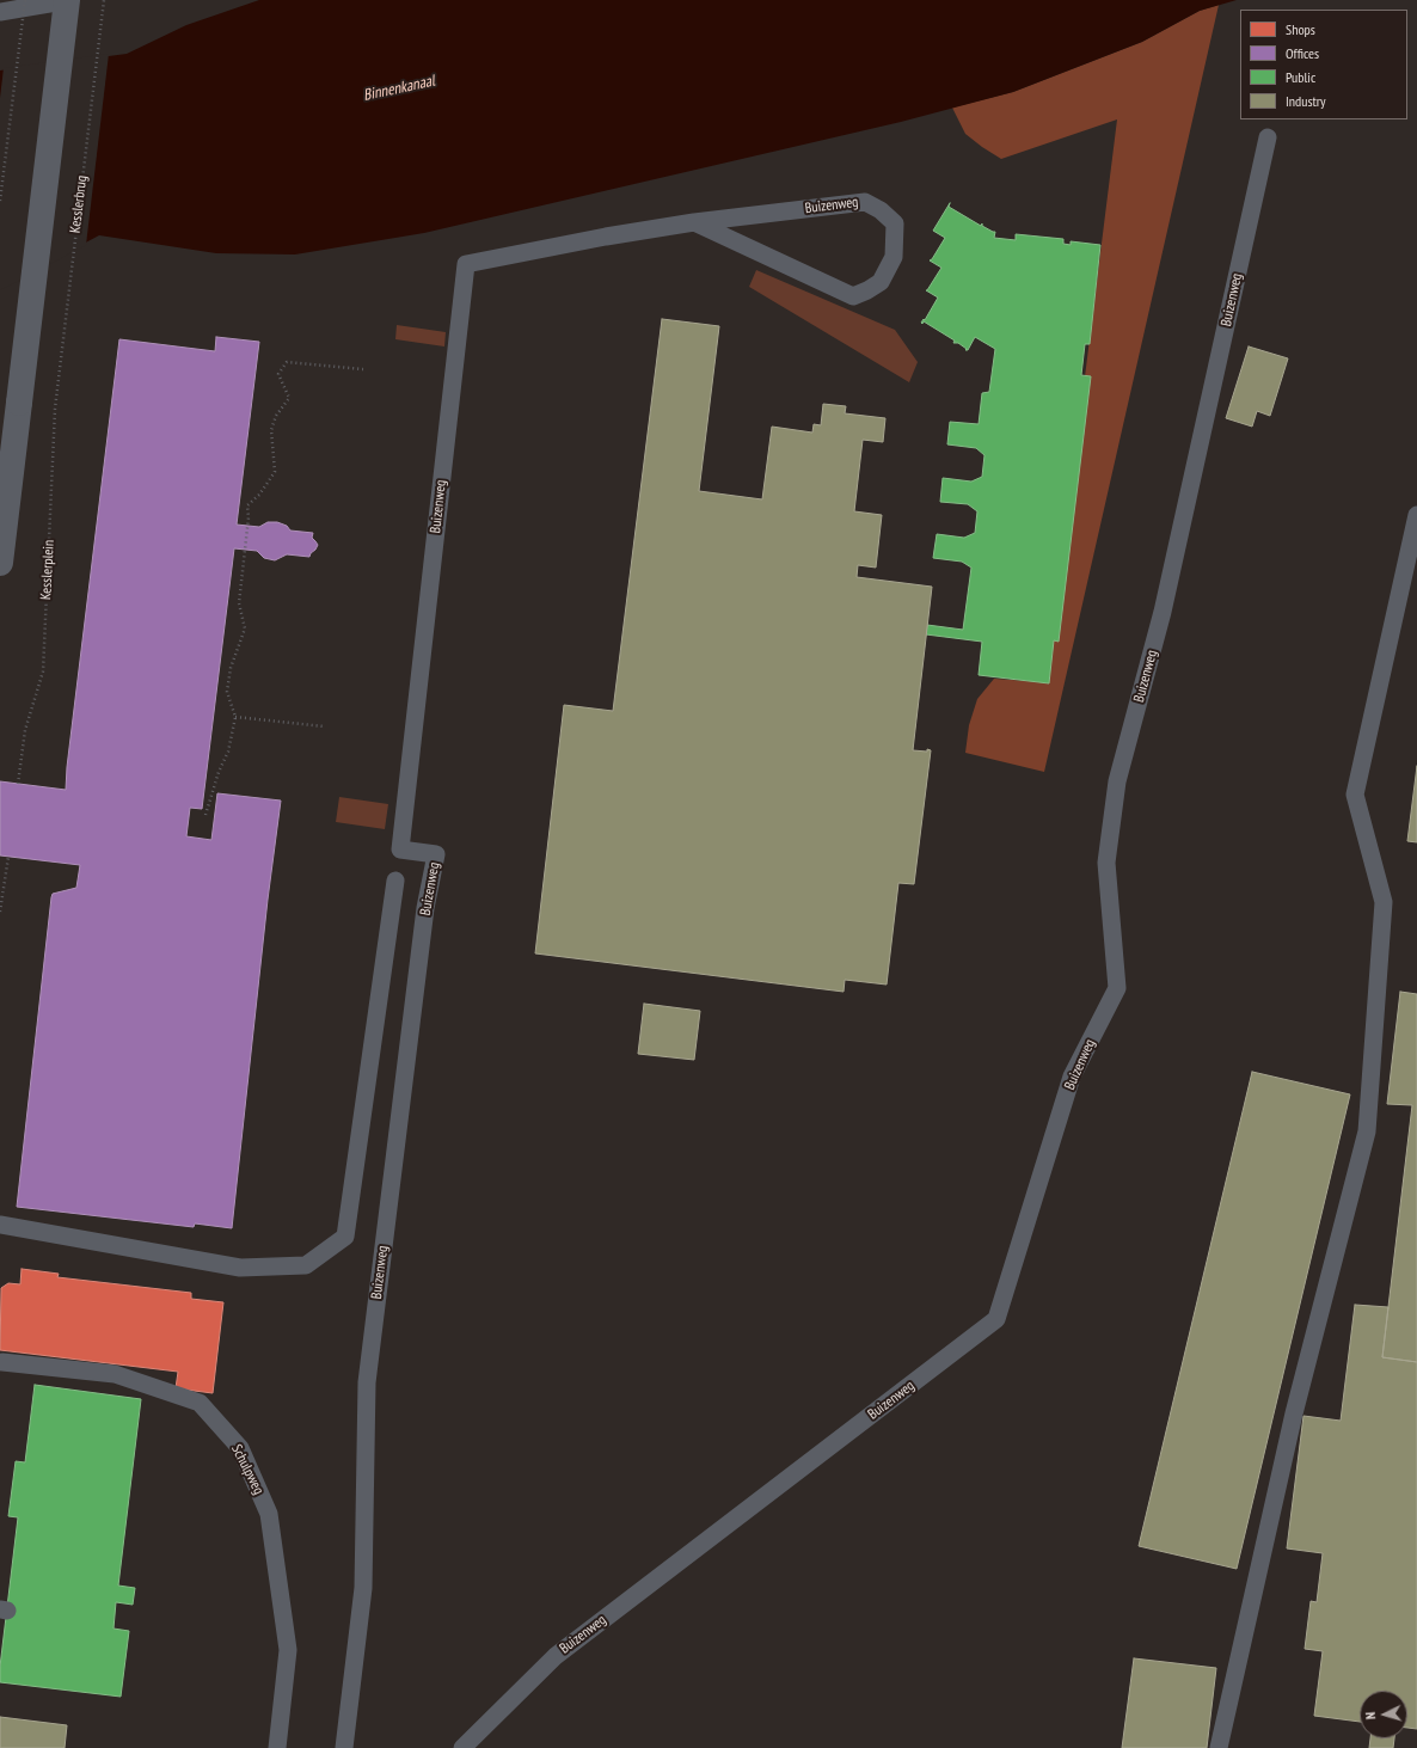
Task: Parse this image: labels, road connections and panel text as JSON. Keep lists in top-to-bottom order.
{
  "streets": {
    "lane": ["Buizenweg", "Schulpweg"],
    "path": ["Kesslerbrug", "Kesslerplein"]
  },
  "crossings": [
    ["Kesslerbrug", "Kesslerplein"]
  ],
  "water": ["Binnenkanaal"],
  "legend": [
    "Shops",
    "Offices",
    "Public",
    "Industry"
  ],
  "north": "left"
}
